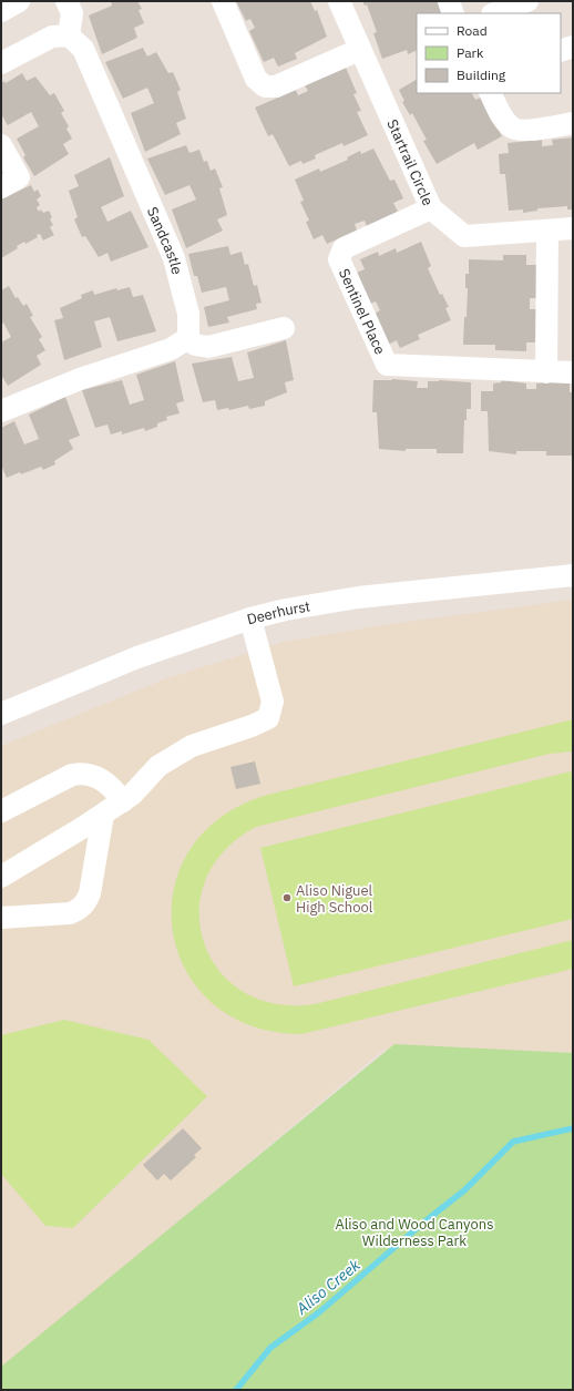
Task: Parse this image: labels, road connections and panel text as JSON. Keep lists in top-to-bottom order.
{
  "streets": {
    "street": [
      "Startrail Circle",
      "Sandcastle",
      "Sentinel Place",
      "Deerhurst"
    ]
  },
  "crossings": [
    ["Startrail Circle", "Sentinel Place"]
  ],
  "water": ["Aliso Creek"],
  "parks": ["Aliso and Wood Canyons Wilderness Park"],
  "places": ["Aliso Niguel High School"],
  "legend": ["Road", "Park", "Building"]
}
